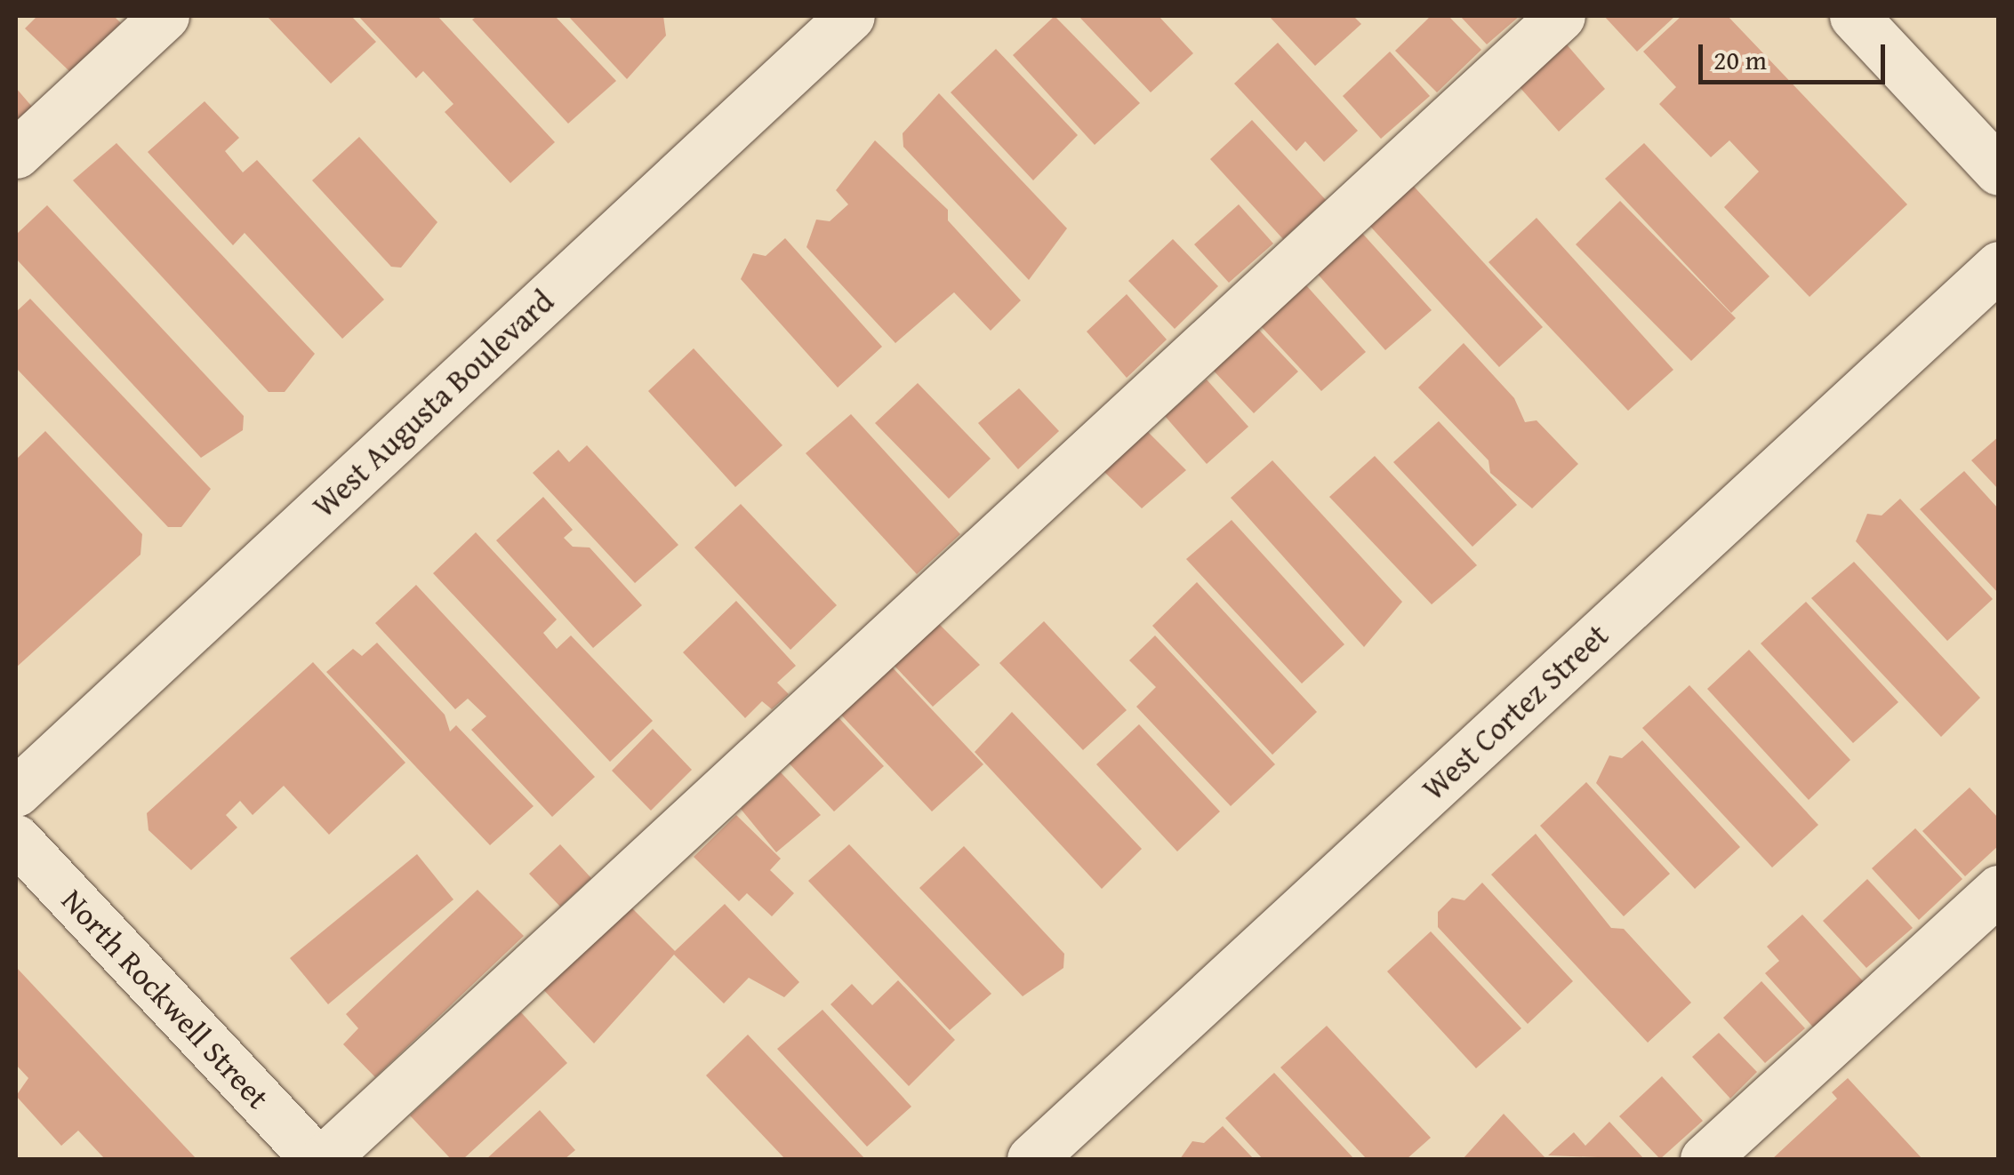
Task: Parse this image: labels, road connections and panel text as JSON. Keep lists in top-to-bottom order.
{
  "streets": {
    "street": ["West Augusta Boulevard", "West Cortez Street", "North Rockwell Street"]
  },
  "scale_bar": "20 m"
}
